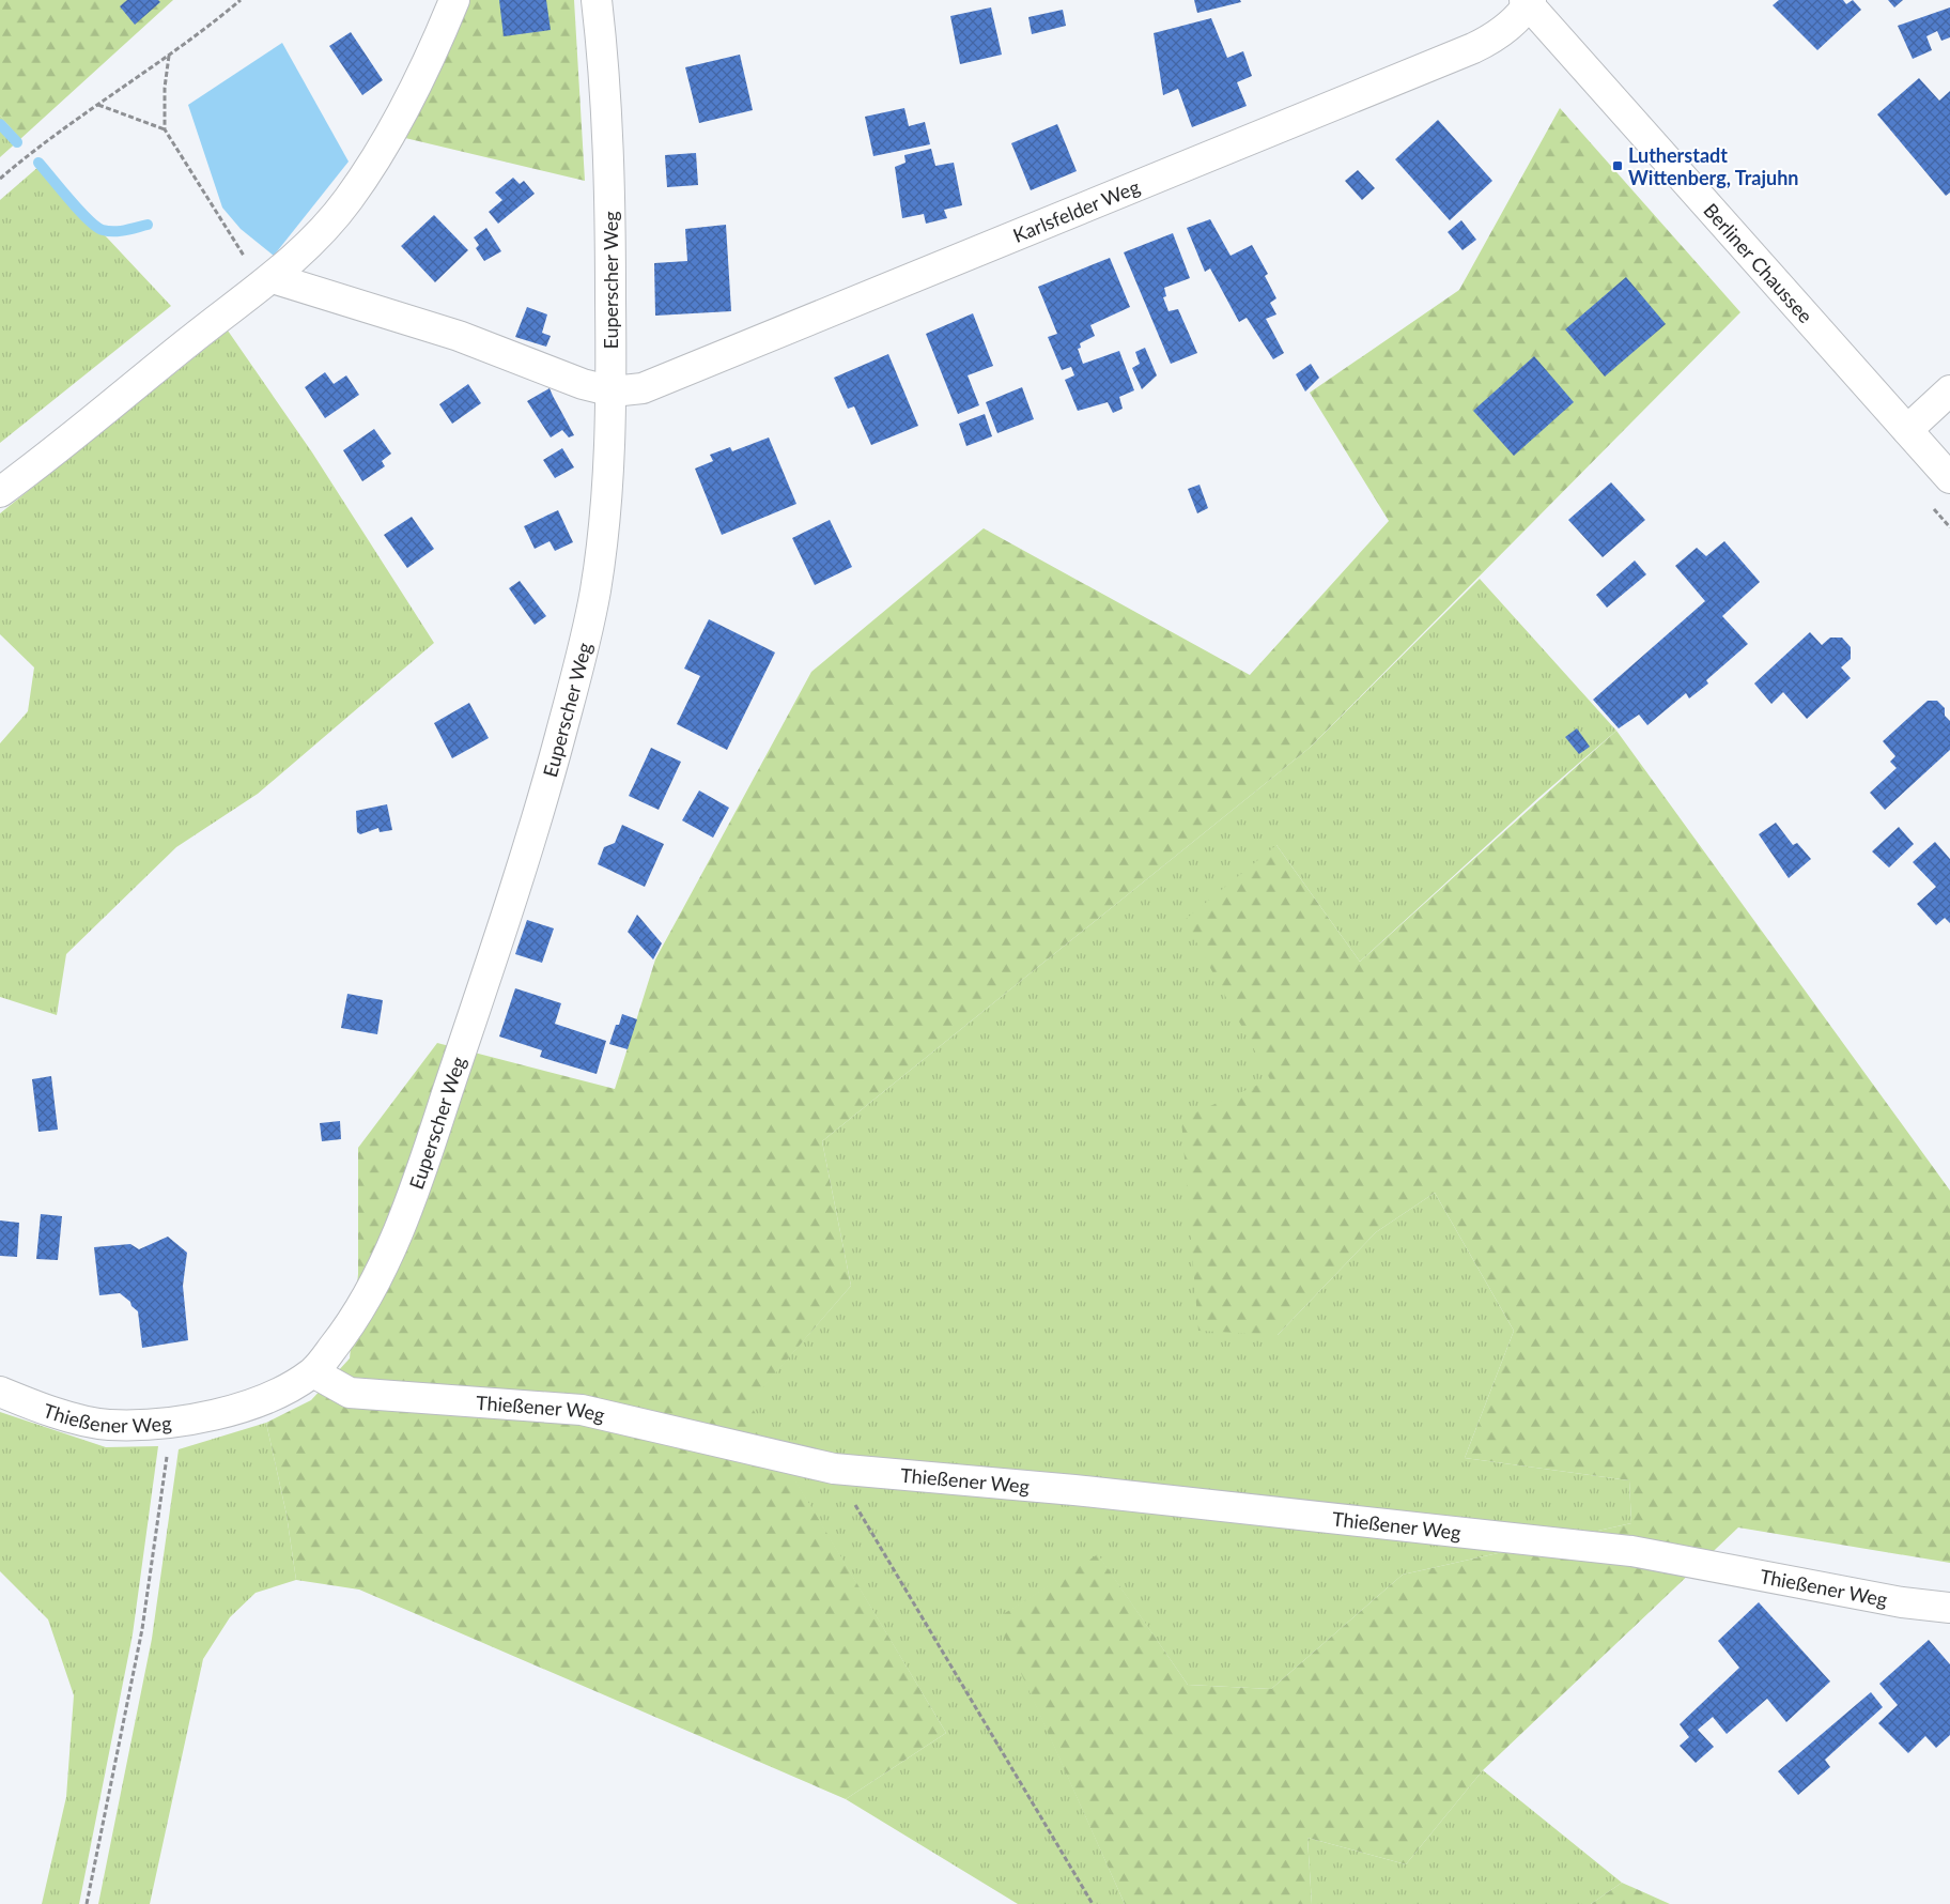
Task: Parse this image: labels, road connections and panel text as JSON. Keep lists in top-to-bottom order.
{
  "streets": {
    "street": [
      "Karlsfelder Weg",
      "Berliner Chaussee",
      "Euperscher Weg",
      "Thießener Weg"
    ]
  },
  "crossings": [
    ["Karlsfelder Weg", "Berliner Chaussee"],
    ["Karlsfelder Weg", "Euperscher Weg"],
    ["Euperscher Weg", "Thießener Weg"]
  ],
  "places": {
    "transit": ["Lutherstadt Wittenberg, Trajuhn"]
  }
}
